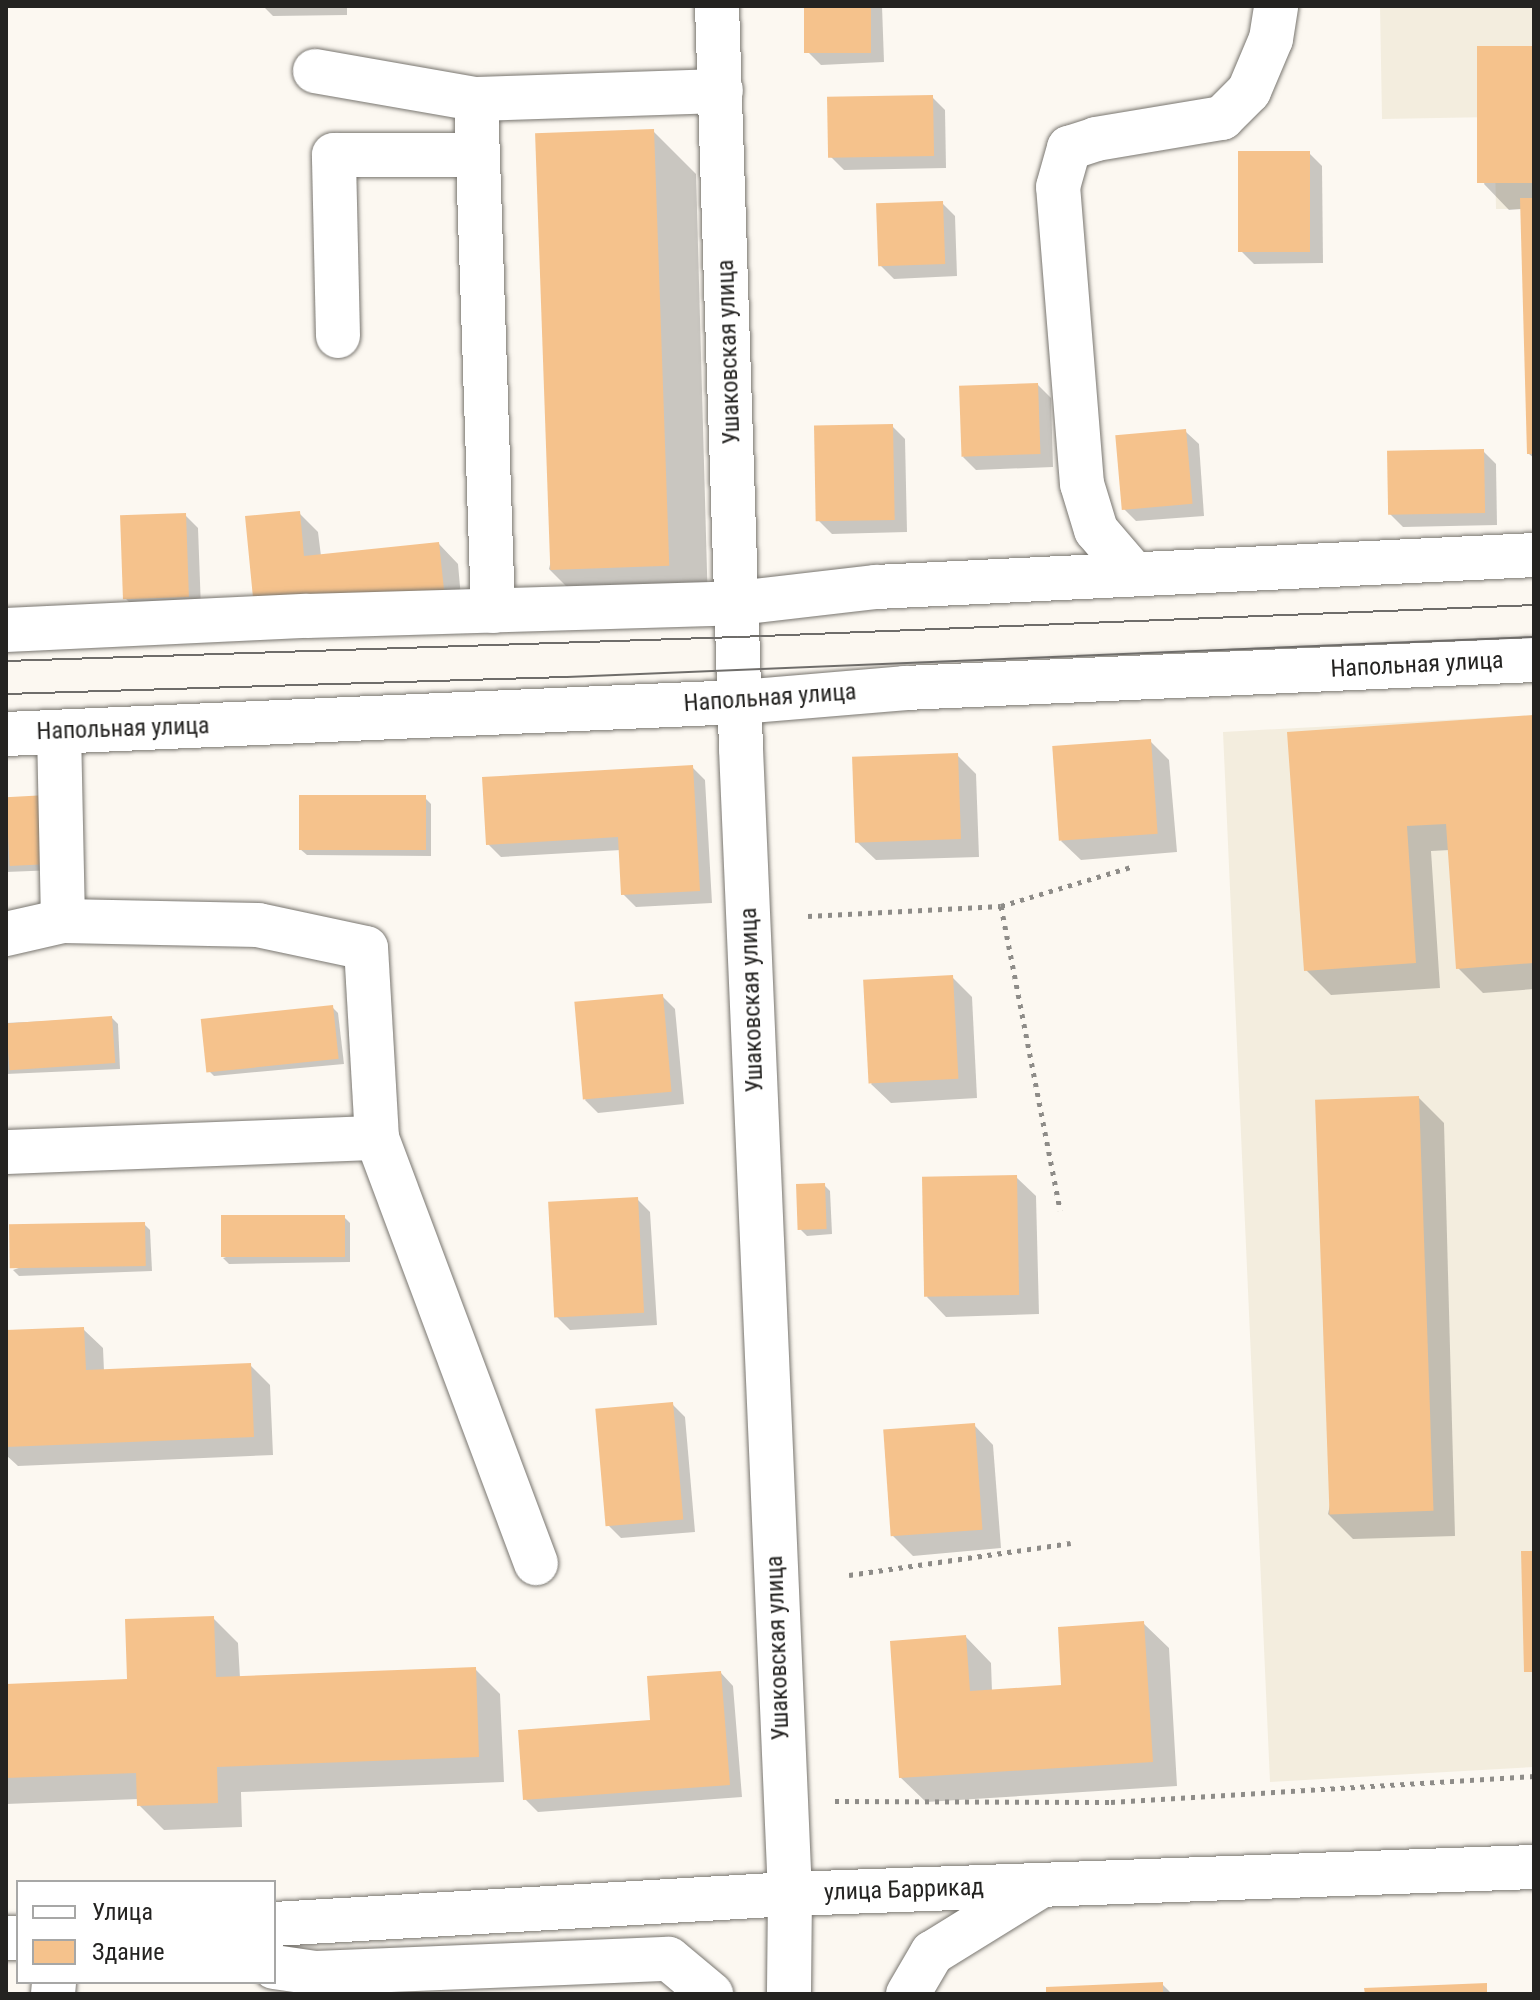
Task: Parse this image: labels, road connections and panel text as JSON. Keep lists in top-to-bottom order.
{
  "streets": {
    "main road": ["Ушаковская улица", "Напольная улица", "улица Баррикад"]
  },
  "crossings": [
    ["Ушаковская улица", "Напольная улица"],
    ["Ушаковская улица", "улица Баррикад"]
  ],
  "legend": ["Улица", "Здание"]
}
